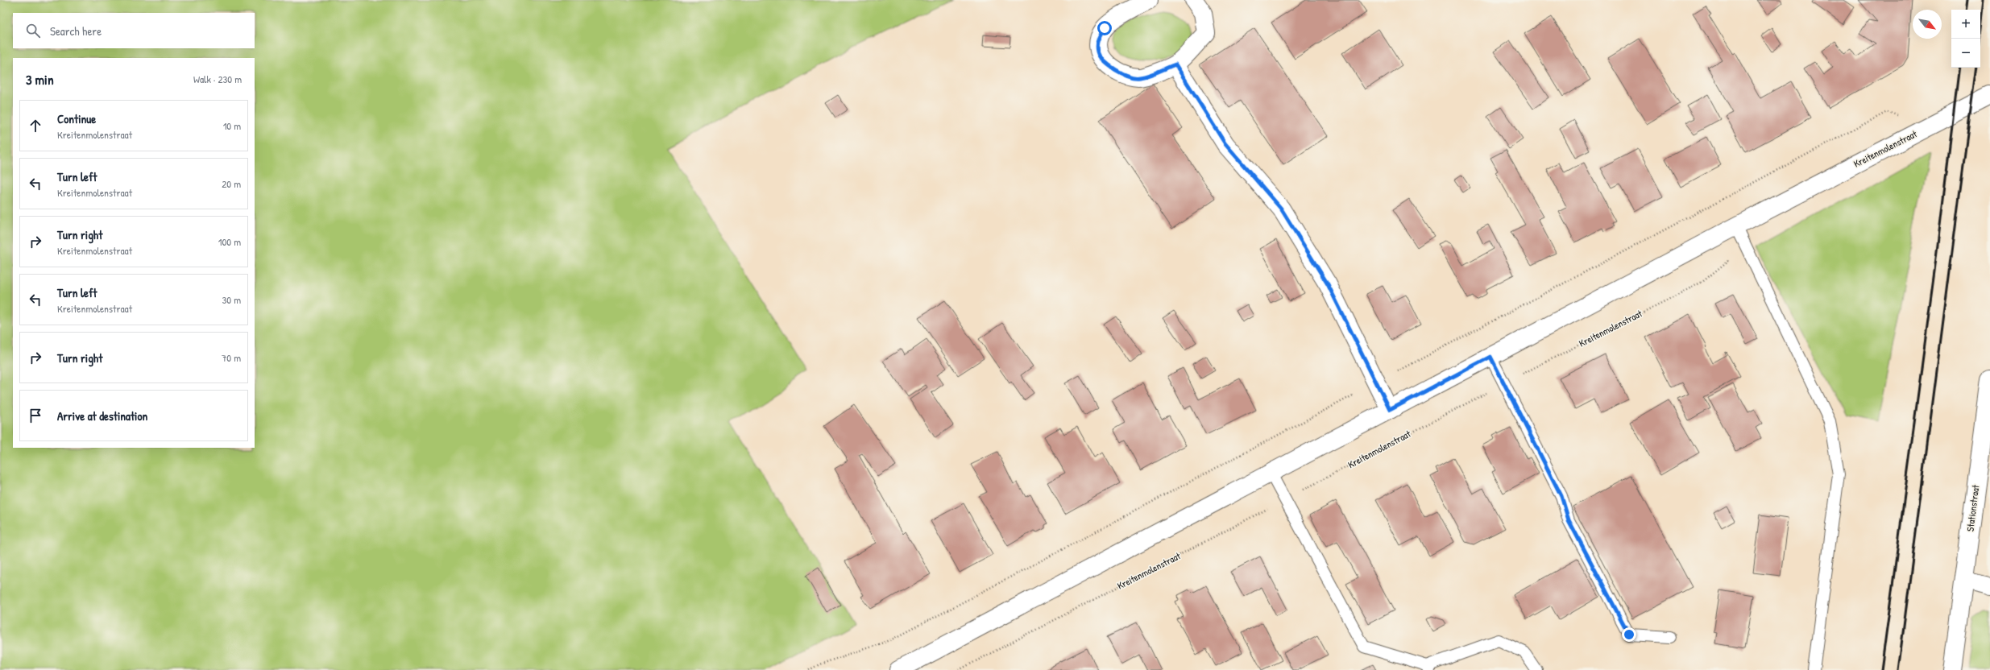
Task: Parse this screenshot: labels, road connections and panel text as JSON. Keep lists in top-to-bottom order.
{
  "streets": {
    "street": ["Kreitenmolenstraat", "Stationstraat"]
  },
  "north": "bottom right",
  "page": {
    "map_buttons": ["+", "−"],
    "search": "Search here",
    "heading": ["3 min", "Walk · 230 m"],
    "list": [
      ["Continue", "Kreitenmolenstraat", "10 m"],
      ["Turn left", "Kreitenmolenstraat", "20 m"],
      ["Turn right", "Kreitenmolenstraat", "100 m"],
      ["Turn left", "Kreitenmolenstraat", "30 m"],
      ["Turn right", "70 m"],
      "Arrive at destination"
    ]
  }
}
